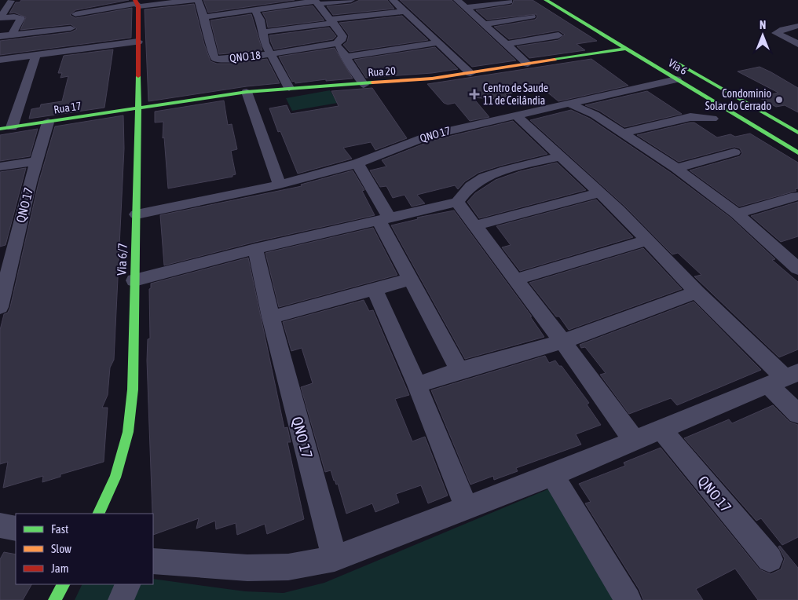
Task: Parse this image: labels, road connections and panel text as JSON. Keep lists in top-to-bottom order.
{
  "streets": {
    "street": [
      "QNO 18",
      "Via 6",
      "Rua 20",
      "Rua 17",
      "QNO 17",
      "Via 6/7"
    ]
  },
  "crossings": [
    ["QNO 18", "Rua 20"],
    ["Via 6", "Rua 20"],
    ["Via 6", "QNO 17"],
    ["Rua 20", "Rua 17"],
    ["Rua 20", "Via 6/7"],
    ["Rua 17", "QNO 17"],
    ["Rua 17", "Via 6/7"],
    ["QNO 17", "Via 6/7"]
  ],
  "places": {
    "health": ["Centro de Saude 11 de Ceilândia"],
    "other": ["Condominio Solar do Cerrado"]
  },
  "legend": ["Fast", "Slow", "Jam"],
  "north": "top"
}
